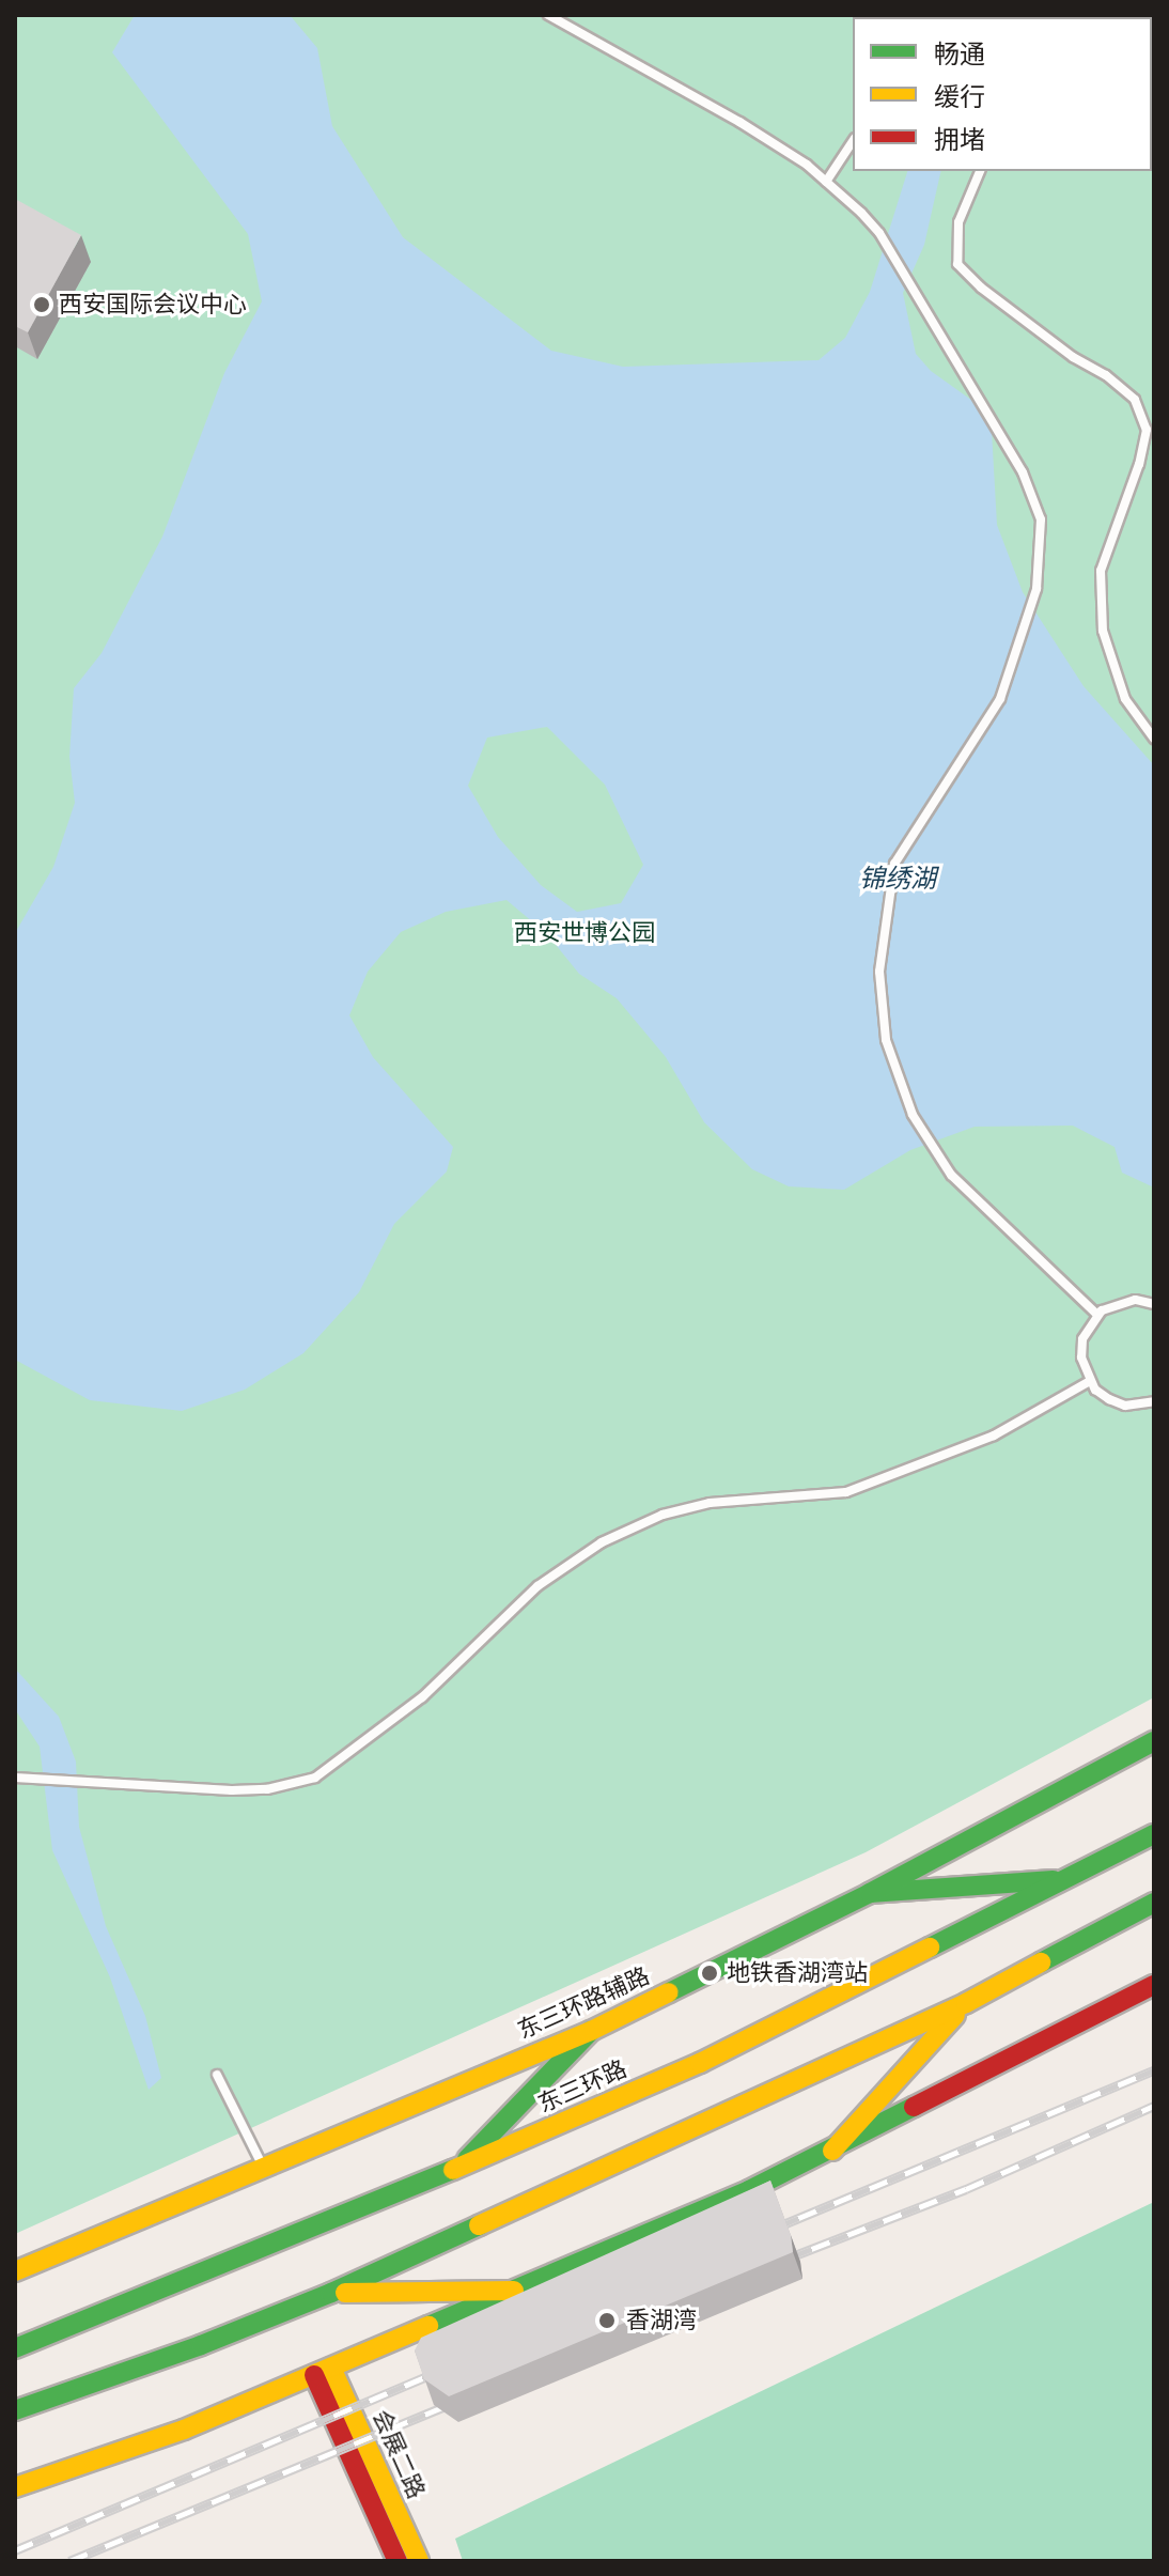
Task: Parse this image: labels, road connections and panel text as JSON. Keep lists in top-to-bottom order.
{
  "streets": {
    "main road": ["东三环路辅路", "东三环路", "会展二路"]
  },
  "water": ["锦绣湖"],
  "parks": ["西安世博公园"],
  "places": ["西安国际会议中心", "地铁香湖湾站", "香湖湾"],
  "legend": ["畅通", "缓行", "拥堵"]
}
